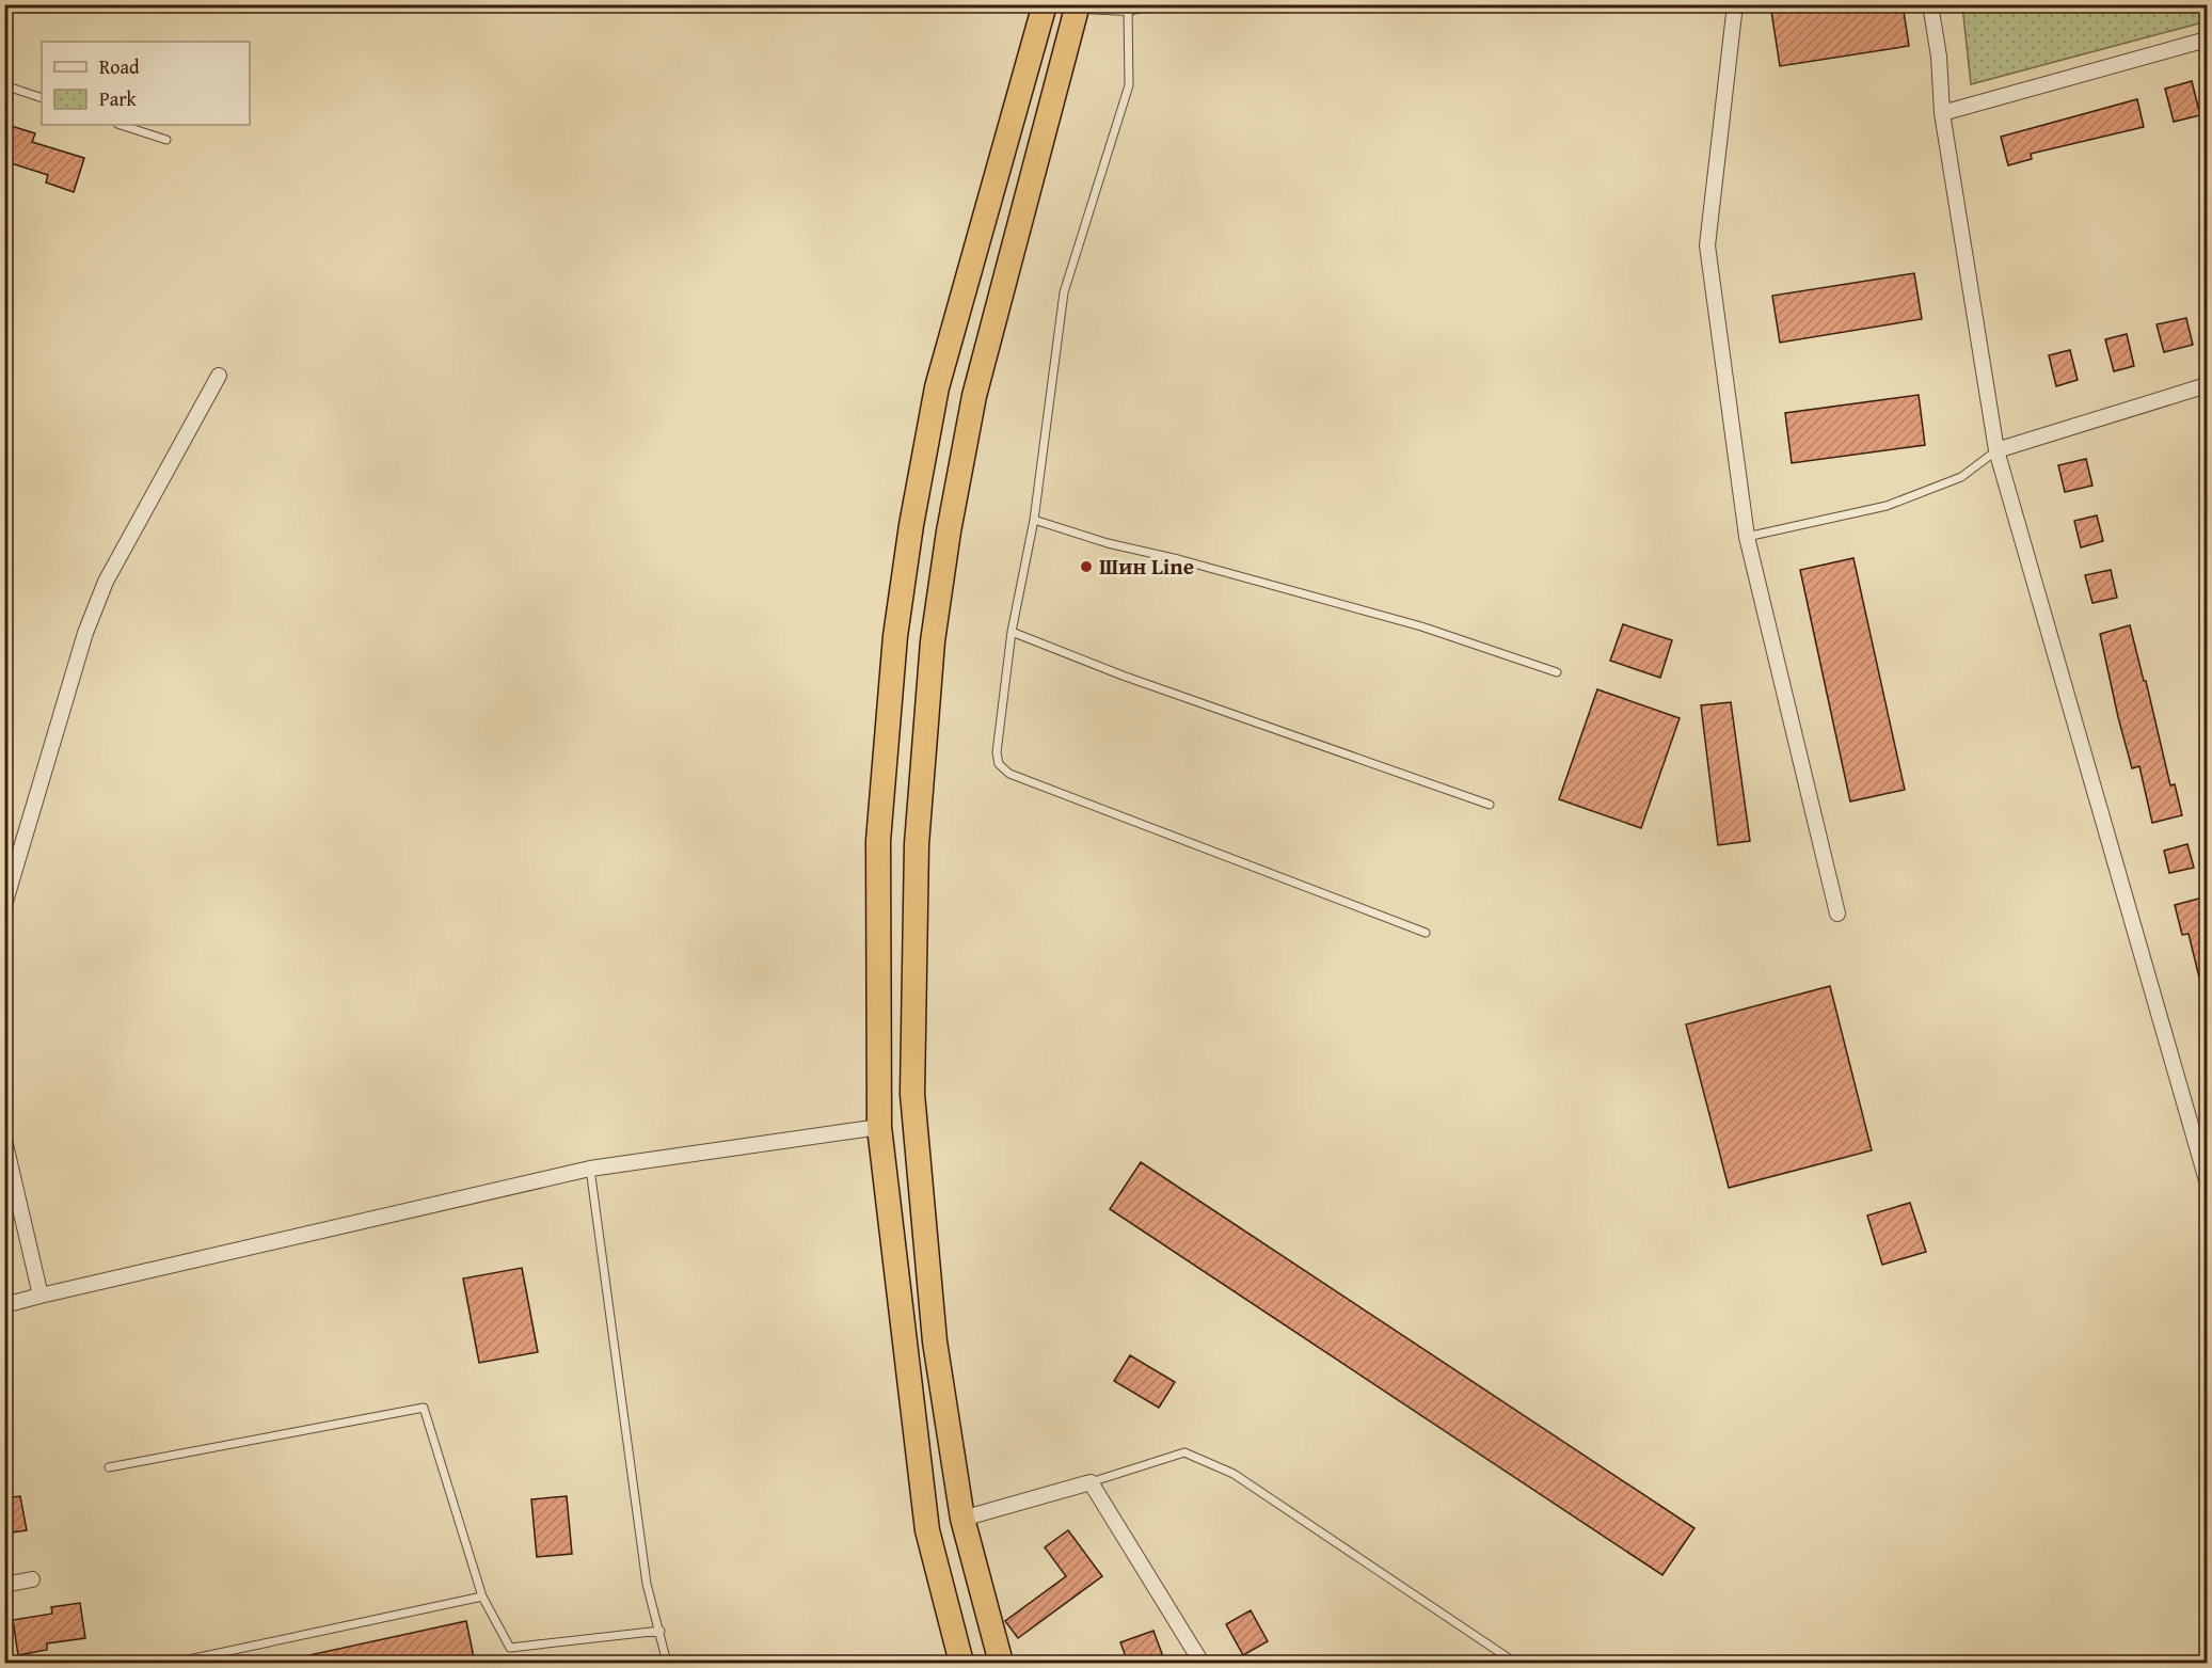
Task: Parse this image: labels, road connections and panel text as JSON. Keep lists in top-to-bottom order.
{
  "places": ["Шин Line"],
  "legend": ["Road", "Park"]
}
